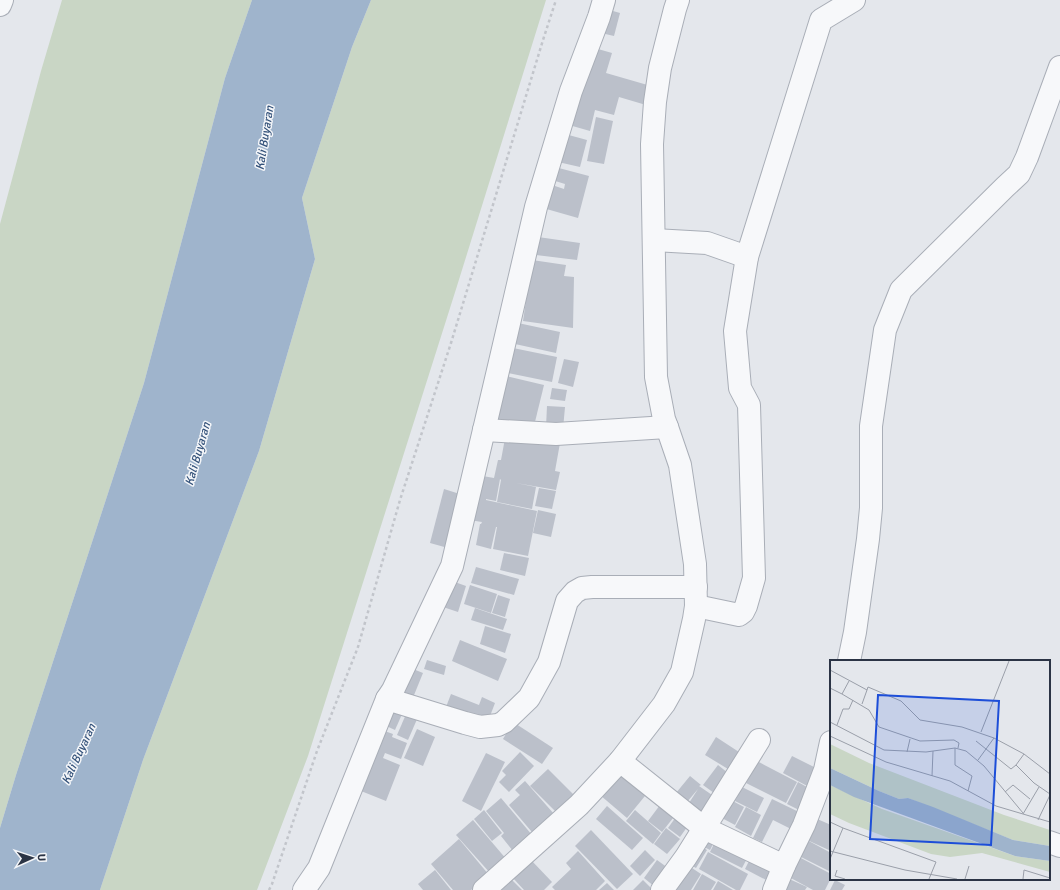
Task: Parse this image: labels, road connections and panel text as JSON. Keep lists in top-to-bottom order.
{
  "water": ["Kali Buyaran"],
  "north": "right"
}
